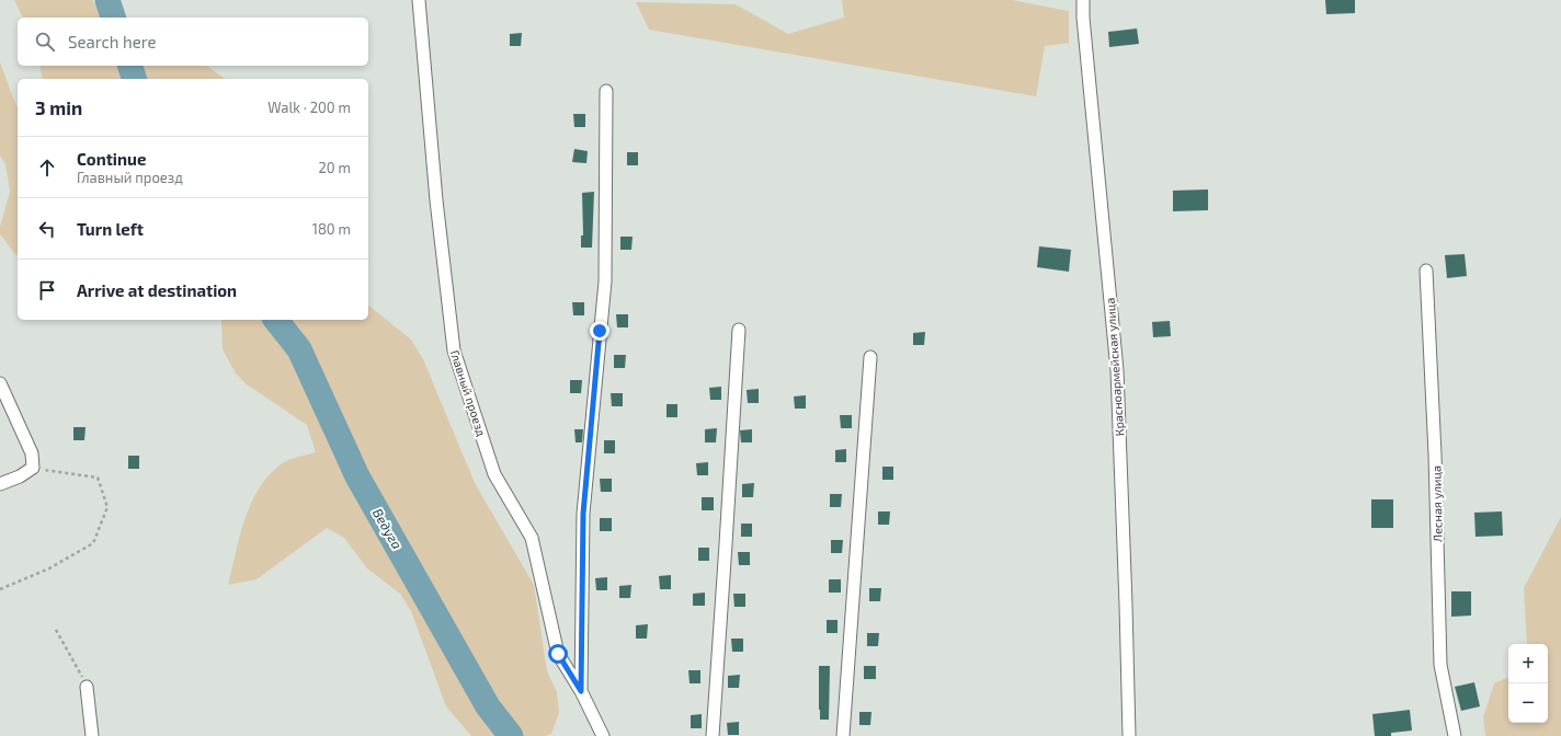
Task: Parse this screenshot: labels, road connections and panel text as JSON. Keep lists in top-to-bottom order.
{
  "streets": {
    "street": ["Красноармейская улица", "Главный проезд", "Лесная улица"]
  },
  "water": ["Ведуга"],
  "page": {
    "search": "Search here",
    "heading": ["3 min", "Walk · 200 m"],
    "list": [
      ["Continue", "Главный проезд", "20 m"],
      ["Turn left", "180 m"],
      "Arrive at destination"
    ],
    "map_buttons": ["+", "−"]
  }
}
